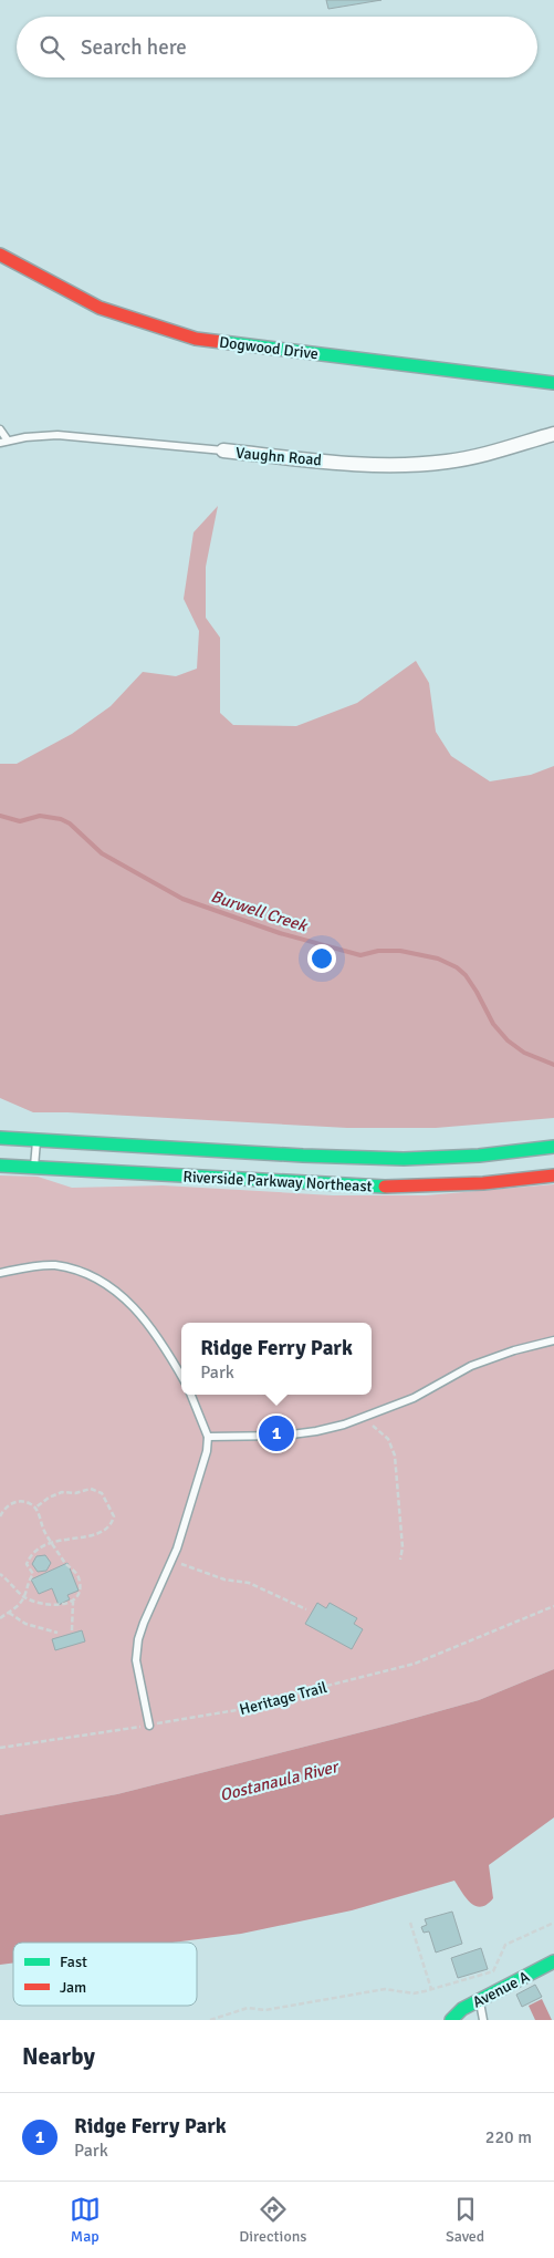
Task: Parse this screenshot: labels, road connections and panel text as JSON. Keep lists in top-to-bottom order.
{
  "streets": {
    "main road": ["Dogwood Drive", "Riverside Parkway Northeast", "Avenue A"],
    "street": ["Vaughn Road"],
    "path": ["Heritage Trail"]
  },
  "water": ["Burwell Creek", "Oostanaula River"],
  "legend": ["Fast", "Jam"],
  "page": {
    "search": "Search here",
    "popup": ["Ridge Ferry Park", "Park"],
    "pins": "1",
    "heading": "Nearby",
    "list": [
      {
        "mark": "1",
        "name": "Ridge Ferry Park",
        "note": "Park",
        "value": "220 m"
      }
    ],
    "nav": ["Map", "Directions", "Saved"]
  }
}
